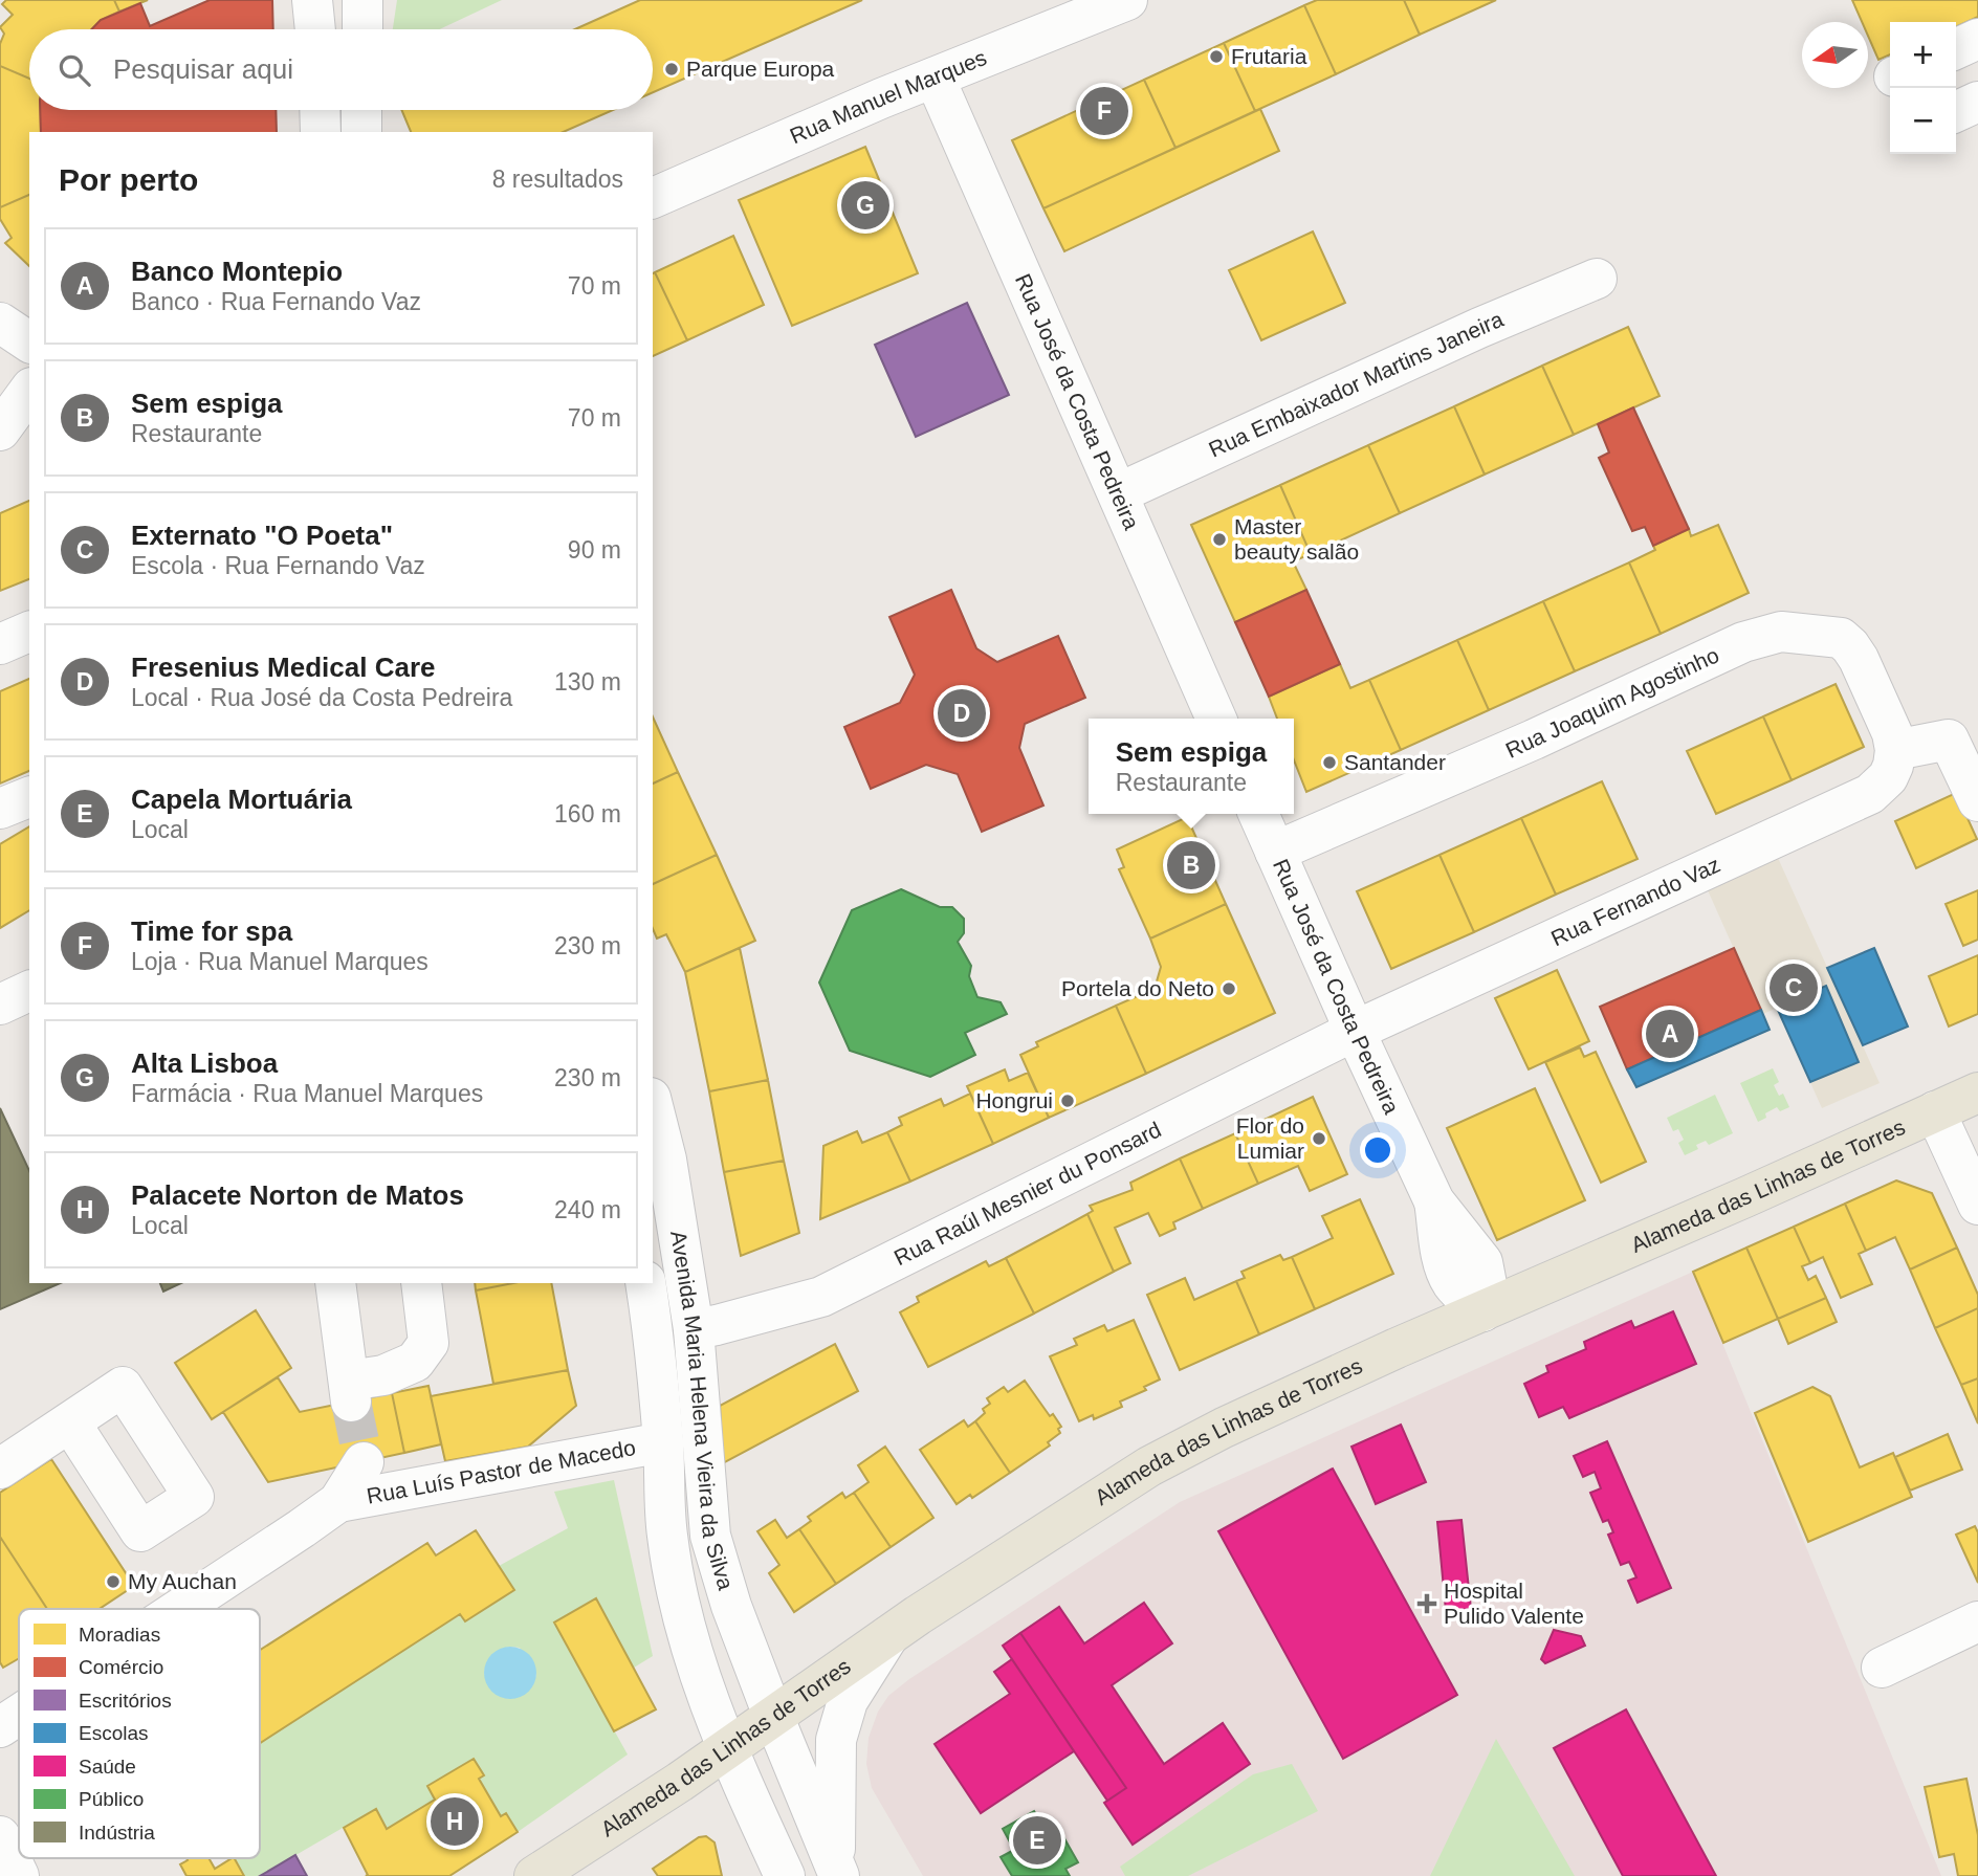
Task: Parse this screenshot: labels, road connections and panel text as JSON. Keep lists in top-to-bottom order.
{
  "streets": {
    "main road": ["Alameda das Linhas de Torres"],
    "street": [
      "Rua Manuel Marques",
      "Rua Embaixador Martins Janeira",
      "Rua José da Costa Pedreira",
      "Rua Joaquim Agostinho",
      "Rua Fernando Vaz",
      "Rua Raúl Mesnier du Ponsard",
      "Avenida Maria Helena Vieira da Silva",
      "Rua Luís Pastor de Macedo"
    ]
  },
  "crossings": [
    ["Rua Manuel Marques", "Rua José da Costa Pedreira"],
    ["Rua Embaixador Martins Janeira", "Rua José da Costa Pedreira"],
    ["Rua José da Costa Pedreira", "Rua Joaquim Agostinho"],
    ["Rua José da Costa Pedreira", "Rua Fernando Vaz"],
    ["Rua José da Costa Pedreira", "Alameda das Linhas de Torres"],
    ["Rua José da Costa Pedreira", "Rua Raúl Mesnier du Ponsard"],
    ["Rua Joaquim Agostinho", "Rua Fernando Vaz"],
    ["Rua Fernando Vaz", "Rua Raúl Mesnier du Ponsard"],
    ["Alameda das Linhas de Torres", "Avenida Maria Helena Vieira da Silva"],
    ["Rua Raúl Mesnier du Ponsard", "Avenida Maria Helena Vieira da Silva"],
    ["Avenida Maria Helena Vieira da Silva", "Rua Luís Pastor de Macedo"]
  ],
  "places": {
    "other": [
      "Frutaria",
      "Parque Europa",
      "Master beauty salão",
      "Santander",
      "Portela do Neto",
      "Hongrui",
      "Flor do Lumiar",
      "My Auchan"
    ],
    "health": ["Hospital Pulido Valente"]
  },
  "legend": [
    "Moradias",
    "Comércio",
    "Escritórios",
    "Escolas",
    "Saúde",
    "Público",
    "Indústria"
  ],
  "north": "left",
  "page": {
    "map_buttons": ["+", "−"],
    "search": "Pesquisar aqui",
    "pins": [
      "F",
      "G",
      "D",
      "B",
      "C",
      "A",
      "H",
      "E"
    ],
    "heading": ["Por perto", "8 resultados"],
    "list": [
      {
        "mark": "A",
        "name": "Banco Montepio",
        "note": "Banco · Rua Fernando Vaz",
        "value": "70 m"
      },
      {
        "mark": "B",
        "name": "Sem espiga",
        "note": "Restaurante",
        "value": "70 m"
      },
      {
        "mark": "C",
        "name": "Externato \"O Poeta\"",
        "note": "Escola · Rua Fernando Vaz",
        "value": "90 m"
      },
      {
        "mark": "D",
        "name": "Fresenius Medical Care",
        "note": "Local · Rua José da Costa Pedreira",
        "value": "130 m"
      },
      {
        "mark": "E",
        "name": "Capela Mortuária",
        "note": "Local",
        "value": "160 m"
      },
      {
        "mark": "F",
        "name": "Time for spa",
        "note": "Loja · Rua Manuel Marques",
        "value": "230 m"
      },
      {
        "mark": "G",
        "name": "Alta Lisboa",
        "note": "Farmácia · Rua Manuel Marques",
        "value": "230 m"
      },
      {
        "mark": "H",
        "name": "Palacete Norton de Matos",
        "note": "Local",
        "value": "240 m"
      }
    ],
    "popup": ["Sem espiga", "Restaurante"]
  }
}
